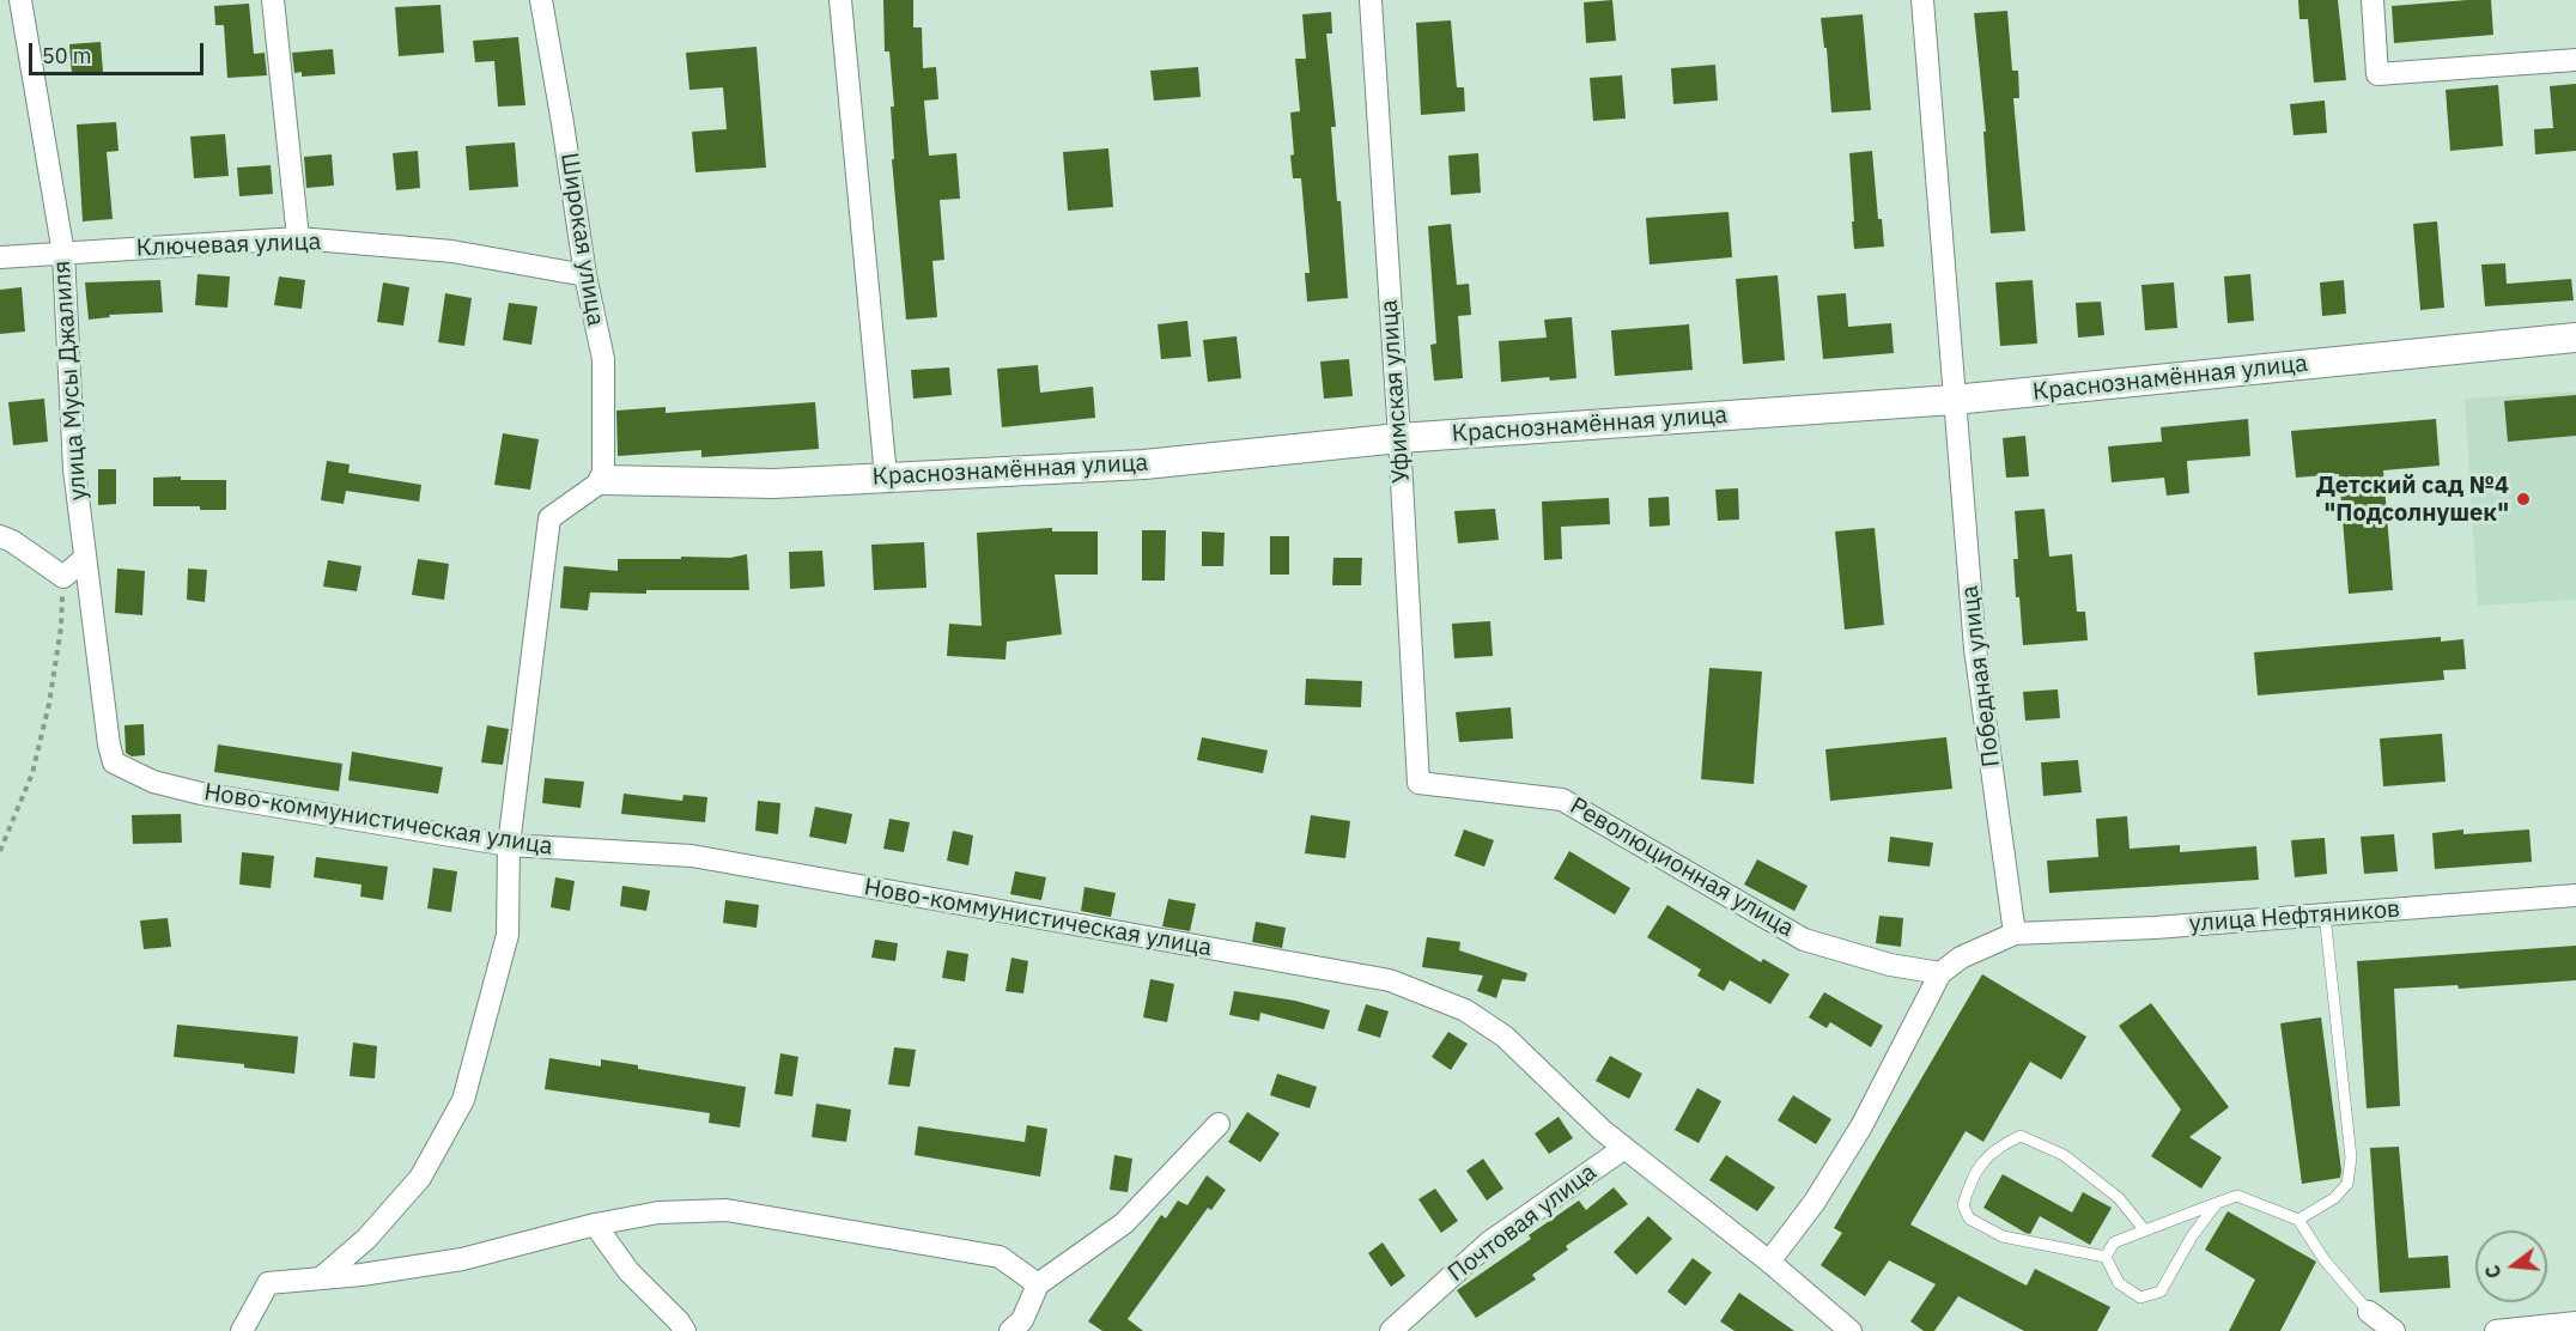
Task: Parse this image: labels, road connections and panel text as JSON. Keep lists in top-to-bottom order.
{
  "streets": {
    "street": [
      "Широкая улица",
      "Ключевая улица",
      "Краснознамённая улица",
      "улица Мусы Джалиля",
      "Уфимская улица",
      "Победная улица",
      "Ново-коммунистическая улица",
      "Революционная улица",
      "улица Нефтяников",
      "Почтовая улица"
    ]
  },
  "crossings": [
    ["Широкая улица", "Ключевая улица"],
    ["Широкая улица", "Краснознамённая улица"],
    ["Ключевая улица", "улица Мусы Джалиля"],
    ["Краснознамённая улица", "Уфимская улица"],
    ["Краснознамённая улица", "Победная улица"],
    ["улица Мусы Джалиля", "Ново-коммунистическая улица"],
    ["Уфимская улица", "Революционная улица"],
    ["Победная улица", "улица Нефтяников"],
    ["Ново-коммунистическая улица", "Почтовая улица"]
  ],
  "places": ["Детский сад №4 \"Подсолнушек\""],
  "scale_bar": "50 m",
  "north": "left"
}
